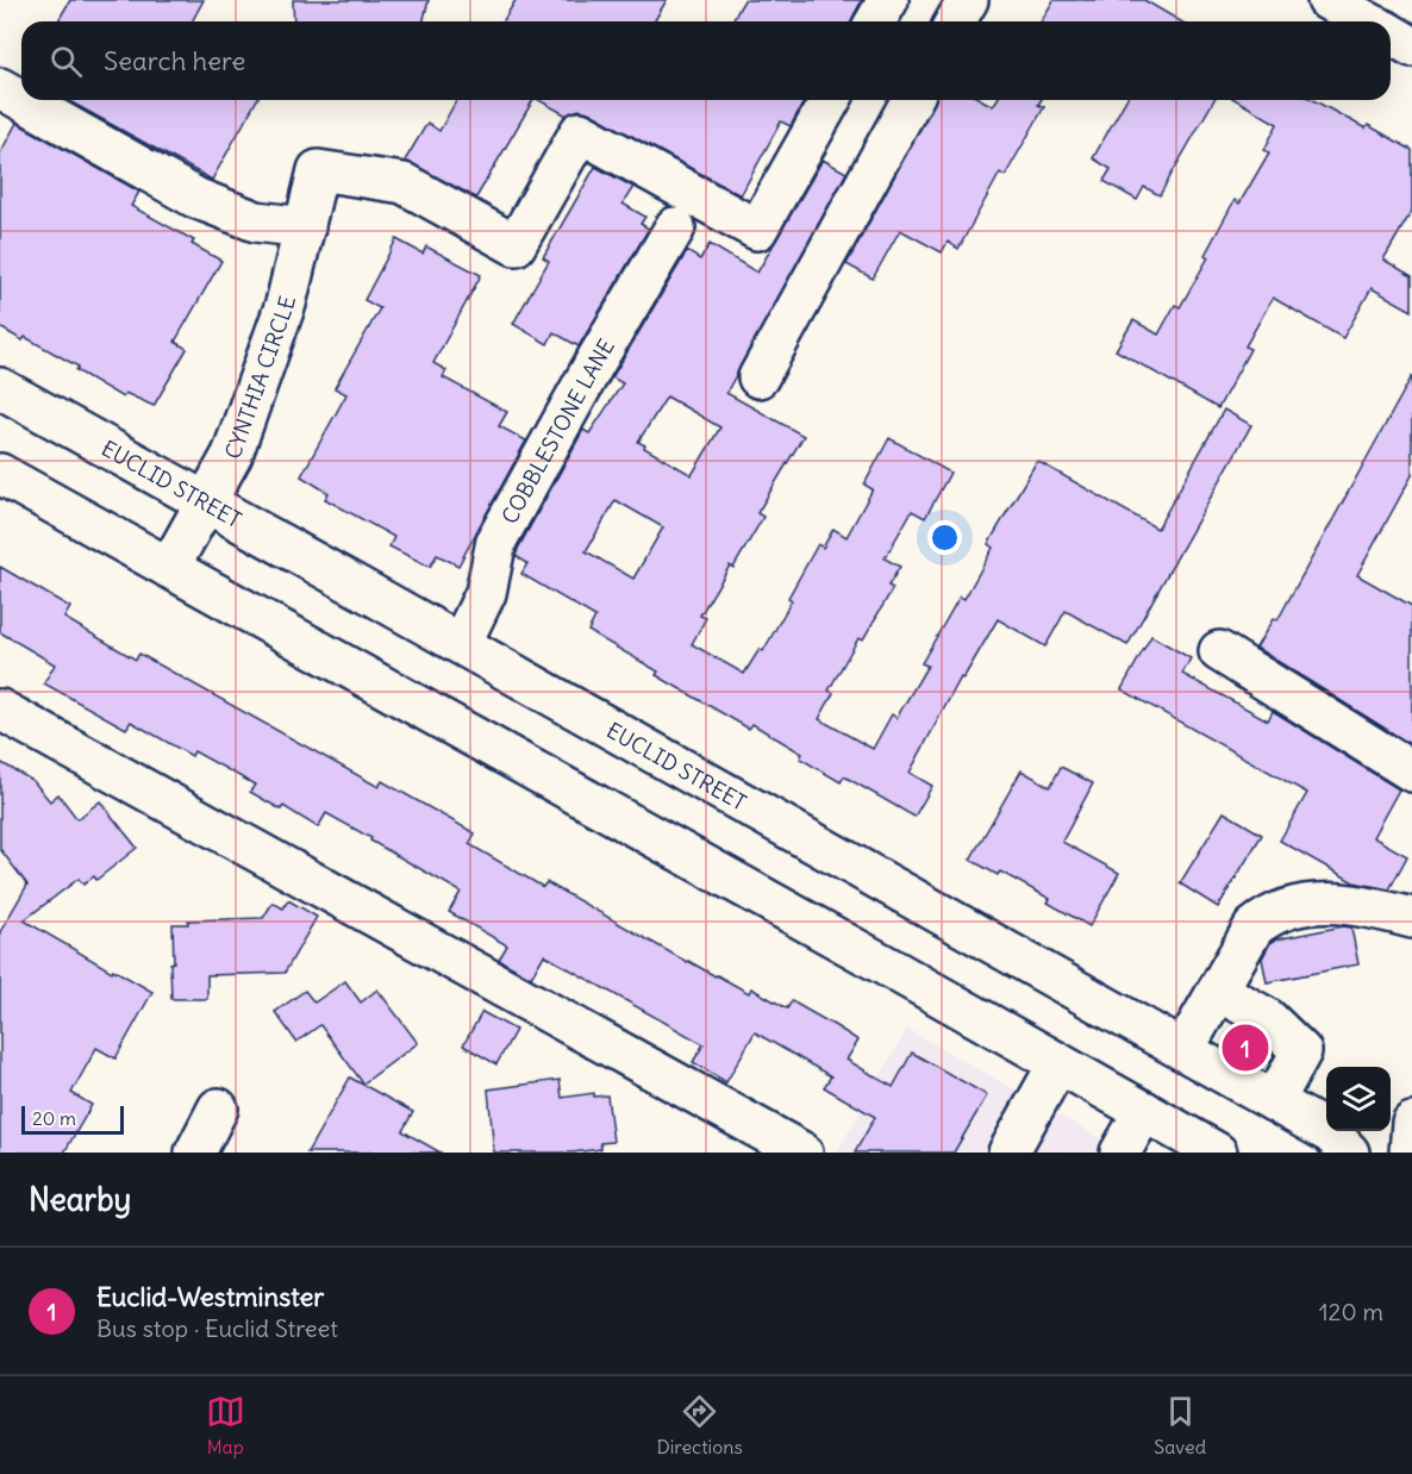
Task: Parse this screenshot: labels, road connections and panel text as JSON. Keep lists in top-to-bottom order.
{
  "streets": {
    "main road": ["CYNTHIA CIRCLE", "COBBLESTONE LANE", "EUCLID STREET"]
  },
  "crossings": [
    ["CYNTHIA CIRCLE", "EUCLID STREET"],
    ["COBBLESTONE LANE", "EUCLID STREET"]
  ],
  "scale_bar": "20 m",
  "page": {
    "search": "Search here",
    "pins": "1",
    "scale": "20 m",
    "heading": "Nearby",
    "list": [
      {
        "mark": "1",
        "name": "Euclid-Westminster",
        "note": "Bus stop · Euclid Street",
        "value": "120 m"
      }
    ],
    "nav": ["Map", "Directions", "Saved"]
  }
}
